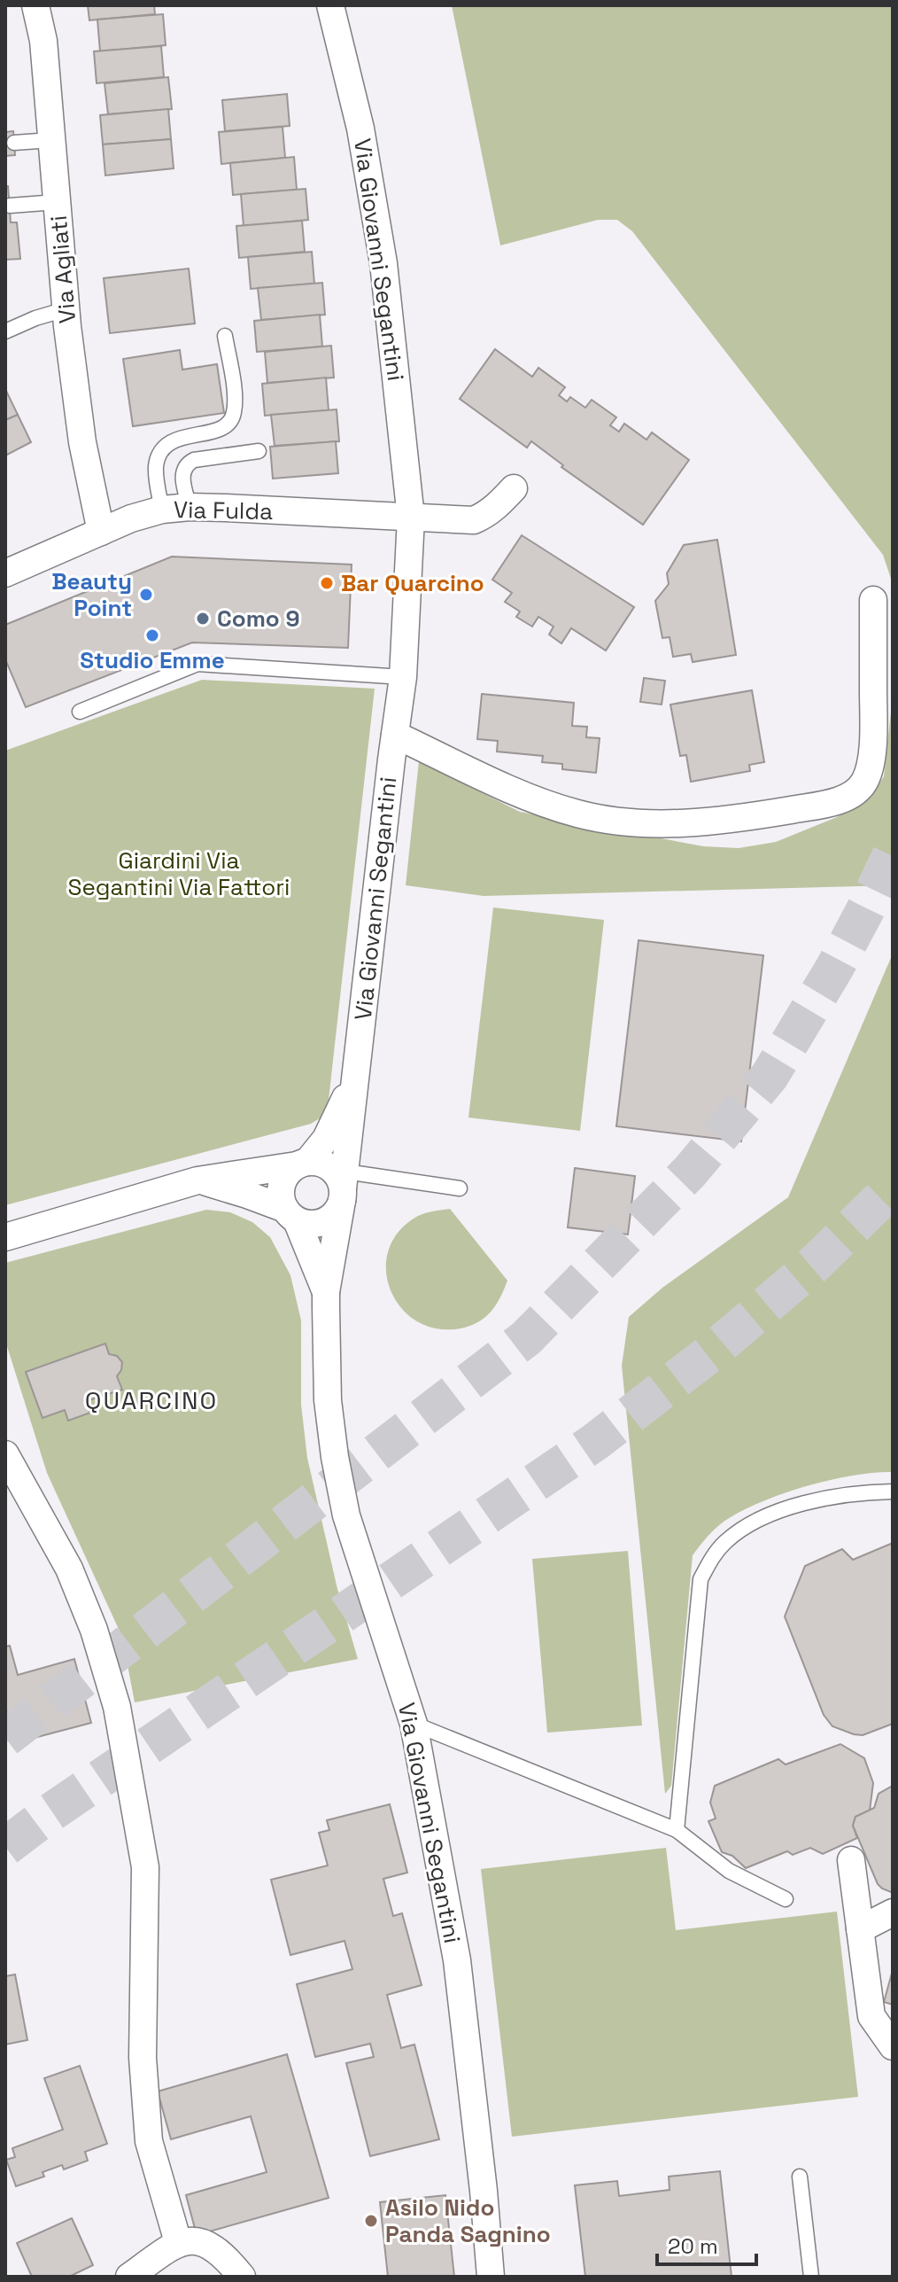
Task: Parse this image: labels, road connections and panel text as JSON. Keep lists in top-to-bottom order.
{
  "streets": {
    "street": ["Via Giovanni Segantini", "Via Agliati", "Via Fulda"]
  },
  "crossings": [
    ["Via Giovanni Segantini", "Via Fulda"],
    ["Via Agliati", "Via Fulda"]
  ],
  "districts": ["QUARCINO"],
  "parks": ["Giardini Via Segantini Via Fattori"],
  "places": [
    "Bar Quarcino",
    "Beauty Point",
    "Como 9",
    "Studio Emme",
    "Asilo Nido Panda Sagnino"
  ],
  "scale_bar": "20 m"
}
